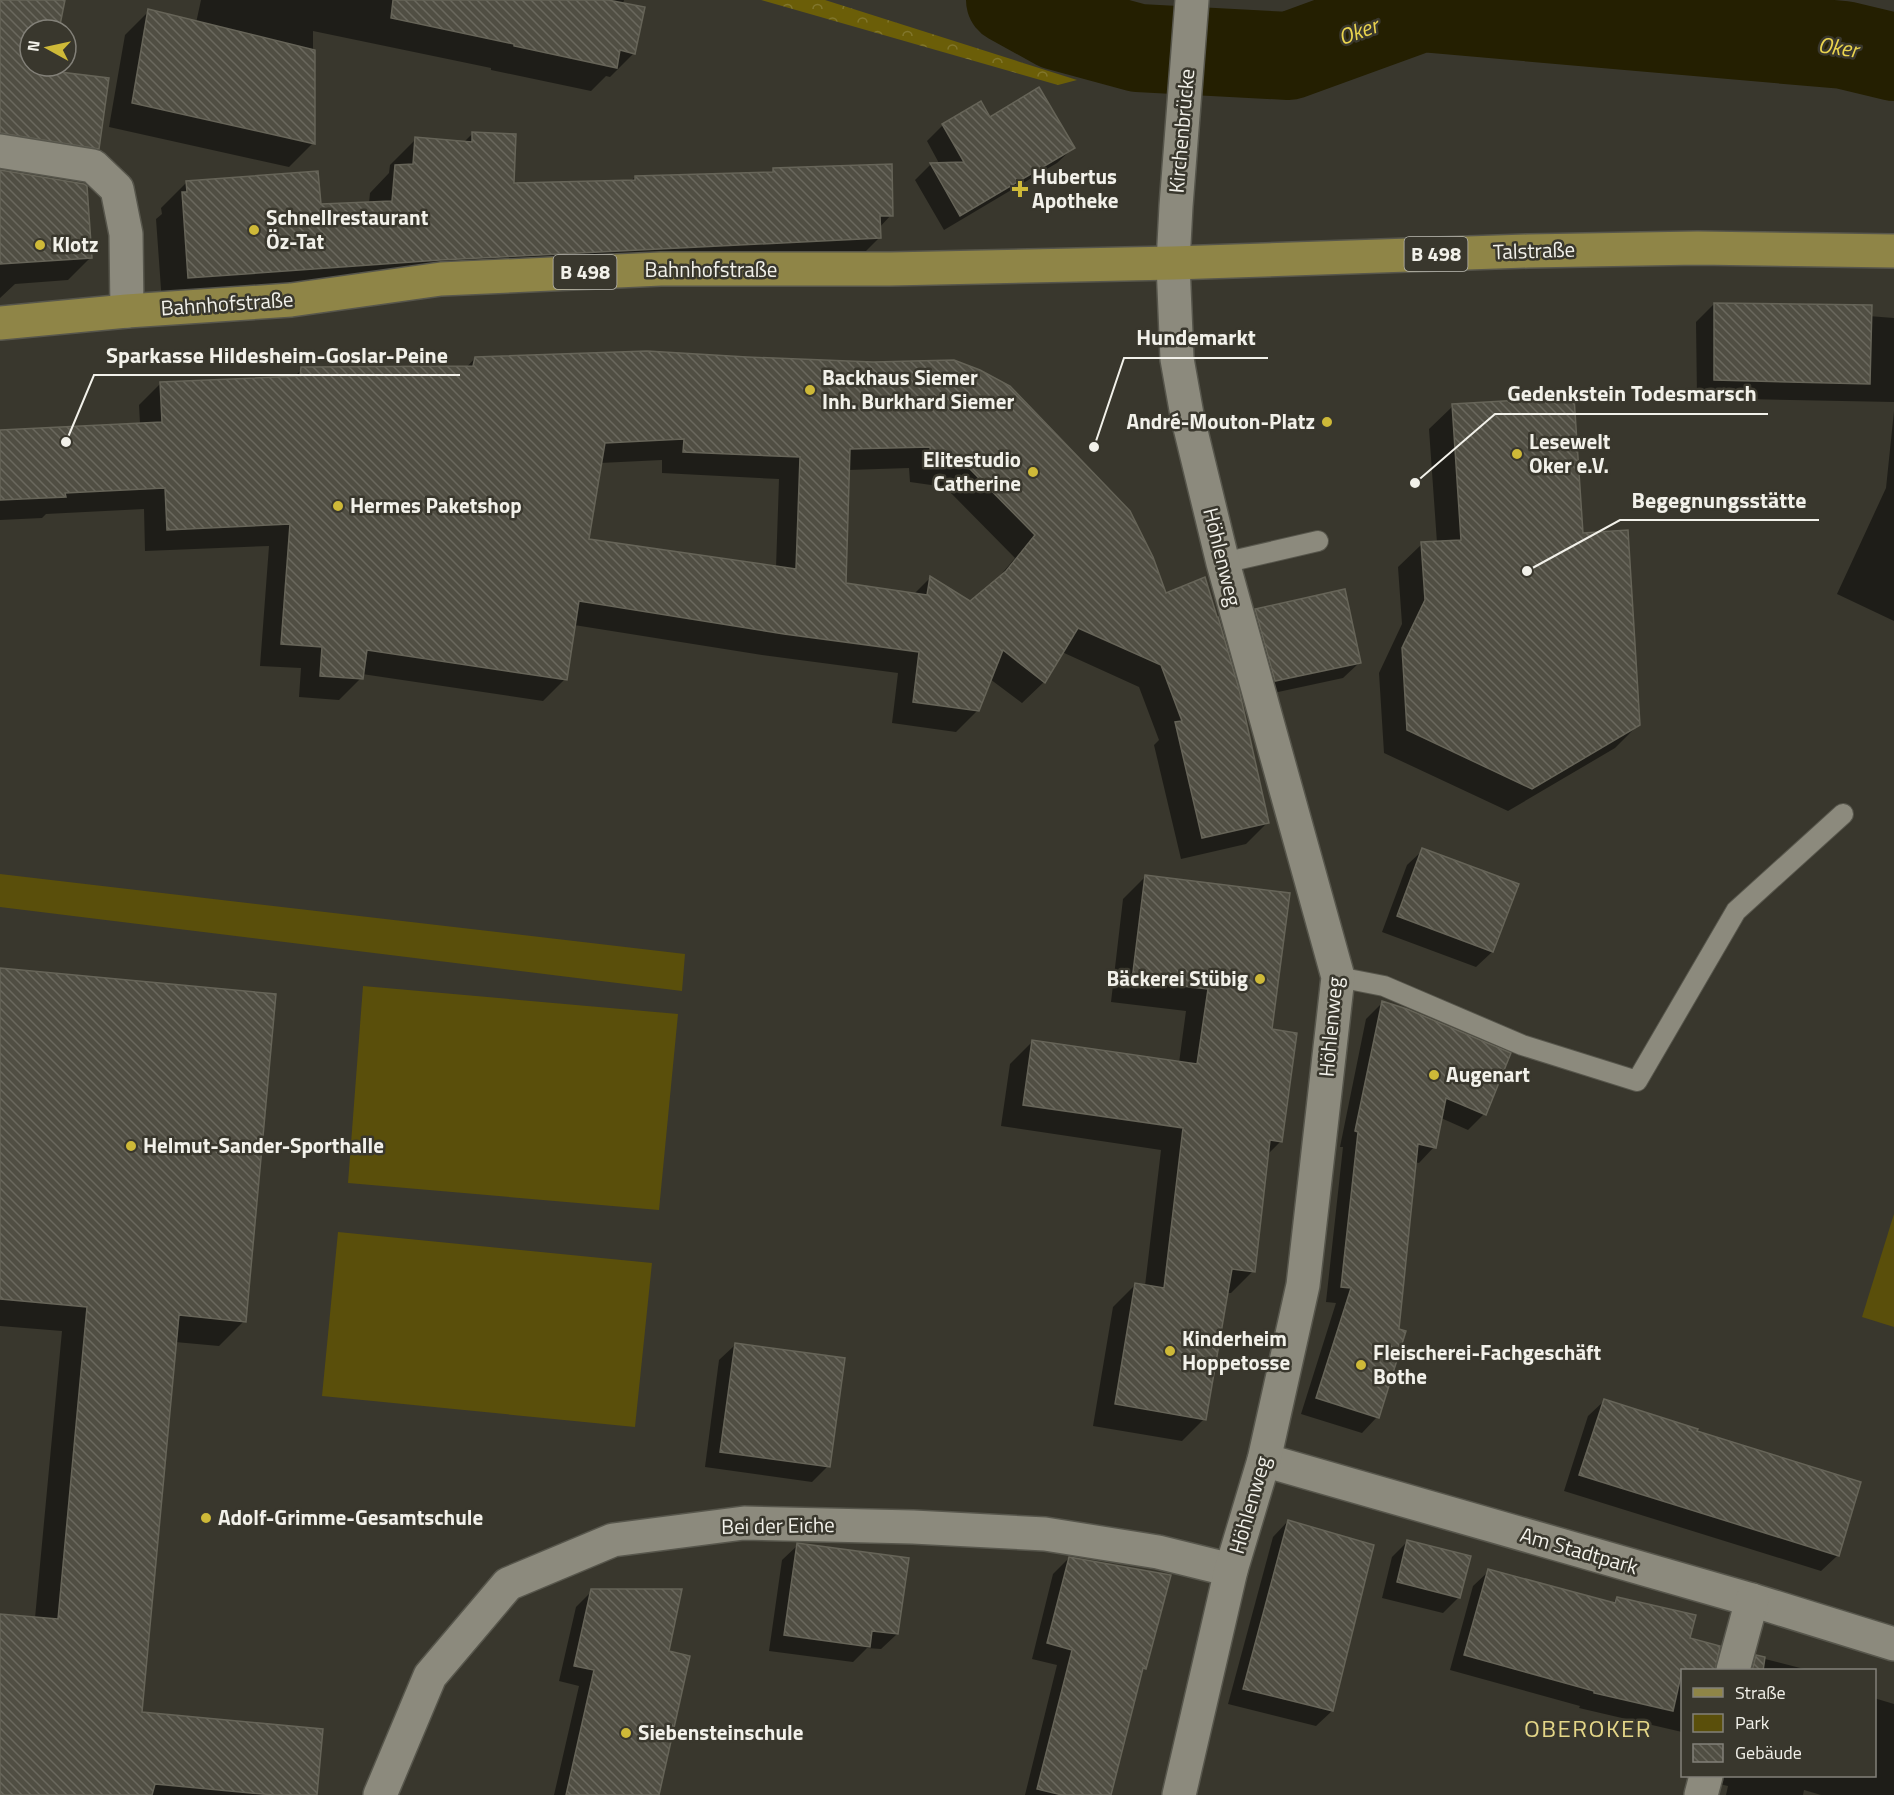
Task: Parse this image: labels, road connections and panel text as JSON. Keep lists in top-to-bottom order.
{
  "streets": {
    "main road": ["Talstraße", "B 498", "Bahnhofstraße"],
    "street": [
      "Kirchenbrücke",
      "Höhlenweg",
      "Bei der Eiche",
      "Am Stadtpark"
    ]
  },
  "crossings": [
    ["Kirchenbrücke", "Talstraße"],
    ["Kirchenbrücke", "Bahnhofstraße"],
    ["Kirchenbrücke", "Höhlenweg"],
    ["Talstraße", "Bahnhofstraße"],
    ["Talstraße", "Höhlenweg"],
    ["Bahnhofstraße", "Höhlenweg"],
    ["Höhlenweg", "Bei der Eiche"],
    ["Höhlenweg", "Am Stadtpark"]
  ],
  "districts": ["OBEROKER"],
  "water": ["Oker"],
  "places": {
    "health": ["Hubertus Apotheke"],
    "other": [
      "Schnellrestaurant Öz-Tat",
      "Klotz",
      "Backhaus Siemer Inh. Burkhard Siemer",
      "André-Mouton-Platz",
      "Sparkasse Hildesheim-Goslar-Peine",
      "Hundemarkt",
      "Lesewelt Oker e.V.",
      "Elitestudio Catherine",
      "Gedenkstein Todesmarsch",
      "Hermes Paketshop",
      "Begegnungsstätte",
      "Bäckerei Stübig",
      "Augenart",
      "Helmut-Sander-Sporthalle",
      "Kinderheim Hoppetosse",
      "Fleischerei-Fachgeschäft Bothe",
      "Adolf-Grimme-Gesamtschule",
      "Siebensteinschule"
    ]
  },
  "legend": ["Straße", "Park", "Gebäude"],
  "north": "left"
}
